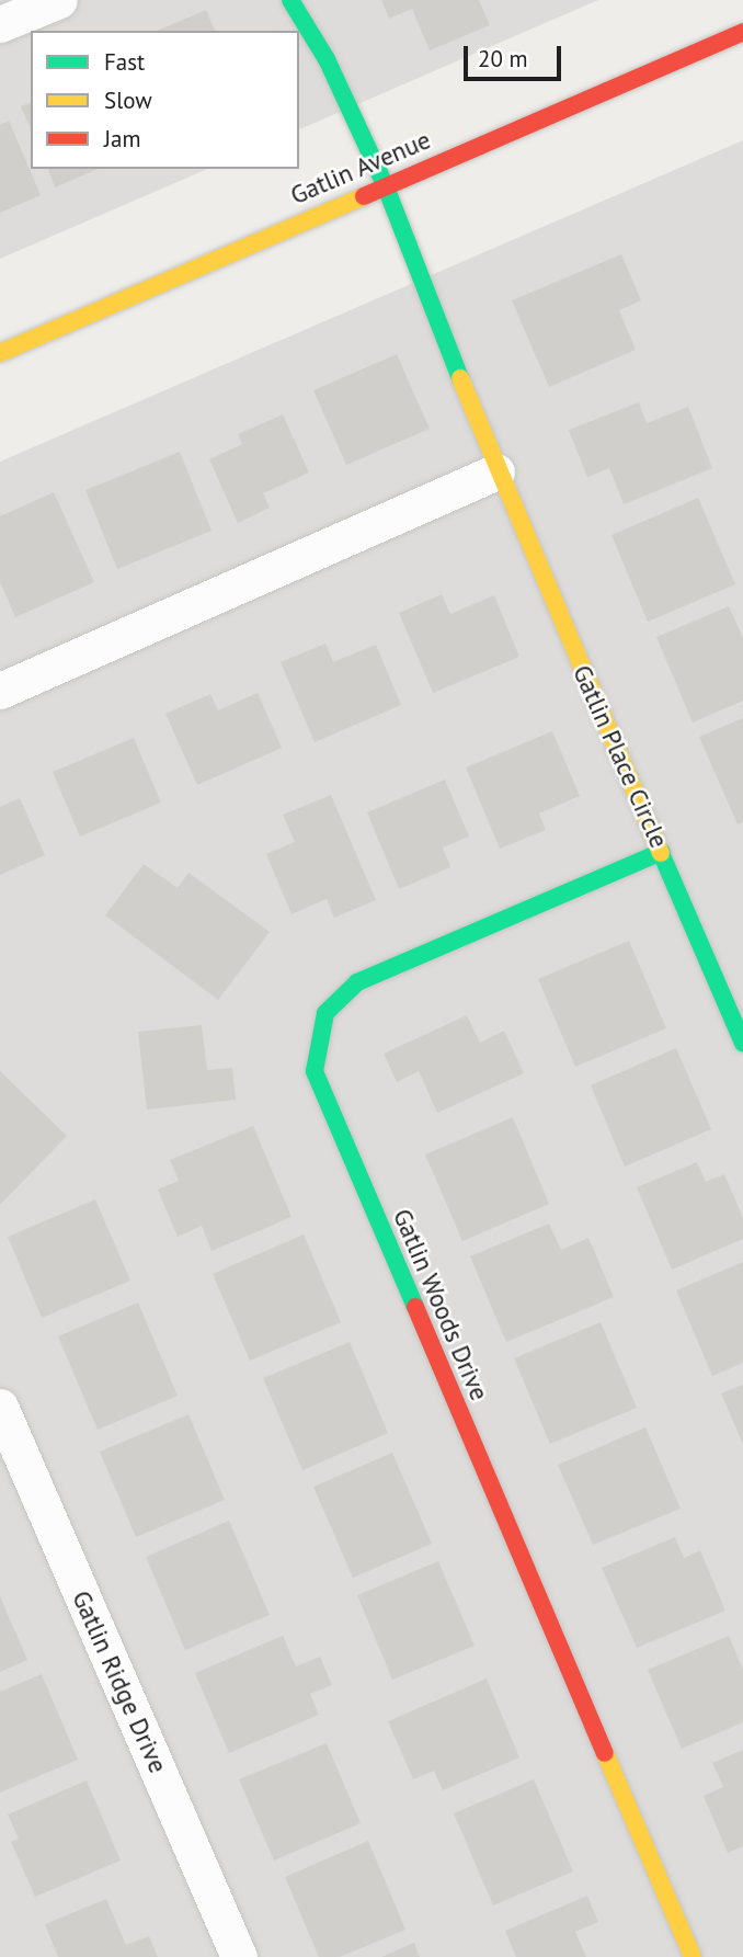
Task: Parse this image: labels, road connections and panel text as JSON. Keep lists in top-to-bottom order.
{
  "streets": {
    "street": [
      "Gatlin Avenue",
      "Gatlin Place Circle",
      "Gatlin Woods Drive",
      "Gatlin Ridge Drive"
    ]
  },
  "crossings": [
    ["Gatlin Avenue", "Gatlin Place Circle"],
    ["Gatlin Place Circle", "Gatlin Woods Drive"]
  ],
  "legend": ["Fast", "Slow", "Jam"],
  "scale_bar": "20 m"
}
